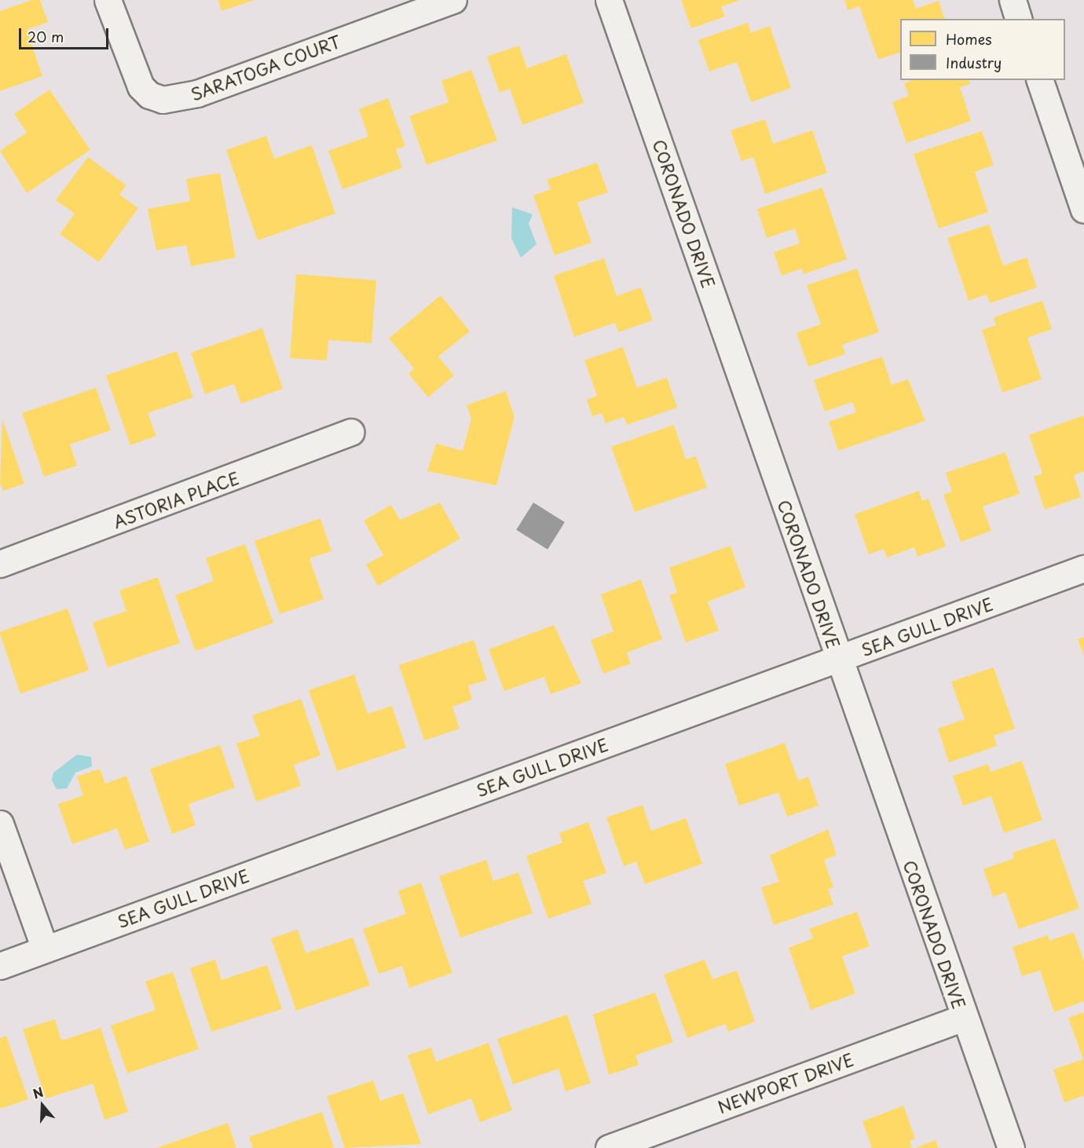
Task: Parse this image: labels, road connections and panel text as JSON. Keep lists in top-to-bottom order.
{
  "streets": {
    "street": [
      "SARATOGA COURT",
      "CORONADO DRIVE",
      "ASTORIA PLACE",
      "SEA GULL DRIVE",
      "NEWPORT DRIVE"
    ]
  },
  "crossings": [
    ["CORONADO DRIVE", "SEA GULL DRIVE"],
    ["CORONADO DRIVE", "NEWPORT DRIVE"]
  ],
  "legend": ["Homes", "Industry"],
  "scale_bar": "20 m",
  "north": "top"
}
